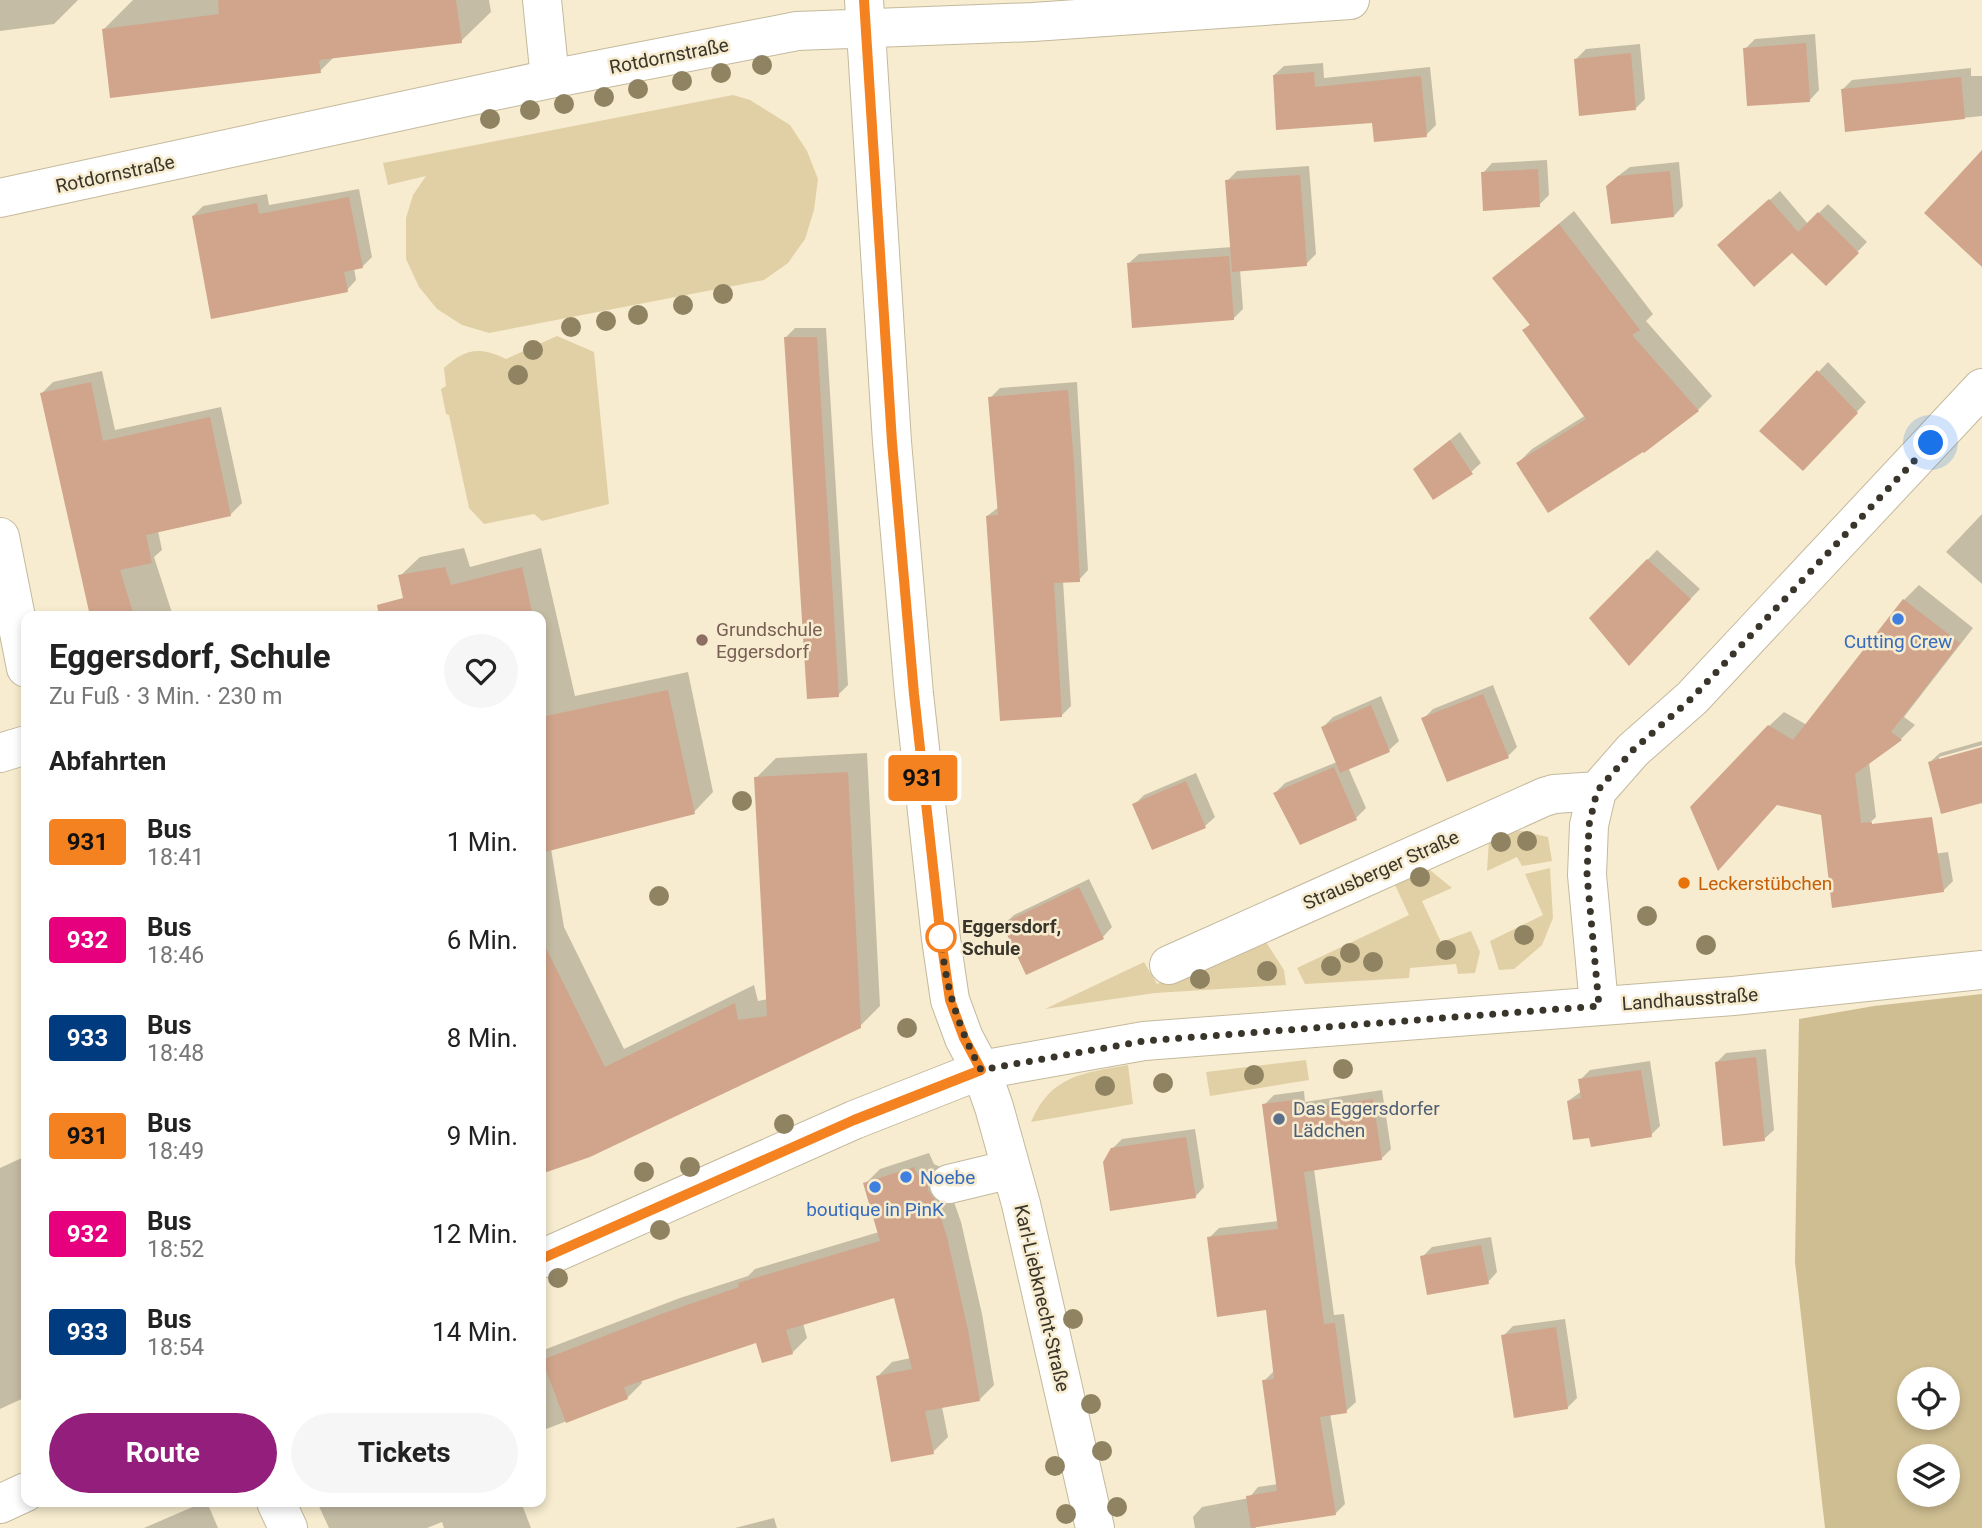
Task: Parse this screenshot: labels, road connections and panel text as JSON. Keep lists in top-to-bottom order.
{
  "streets": {
    "street": [
      "Rotdornstraße",
      "Strausberger Straße",
      "Landhausstraße",
      "Karl-Liebknecht-Straße"
    ]
  },
  "crossings": [
    ["Rotdornstraße", "Karl-Liebknecht-Straße"],
    ["Landhausstraße", "Karl-Liebknecht-Straße"]
  ],
  "places": [
    "Cutting Crew",
    "Grundschule Eggersdorf",
    "Leckerstübchen",
    "Eggersdorf, Schule",
    "Das Eggersdorfer Lädchen",
    "Noebe",
    "boutique in PinK"
  ],
  "lines": ["bus line 931"],
  "page": {
    "on_map": "931",
    "heading": [
      ["Eggersdorf, Schule", "Zu Fuß · 3 Min. · 230 m"],
      "Abfahrten"
    ],
    "list": [
      {
        "mark": "931",
        "name": "Bus",
        "note": "18:41",
        "value": "1 Min."
      },
      {
        "mark": "932",
        "name": "Bus",
        "note": "18:46",
        "value": "6 Min."
      },
      {
        "mark": "933",
        "name": "Bus",
        "note": "18:48",
        "value": "8 Min."
      },
      {
        "mark": "931",
        "name": "Bus",
        "note": "18:49",
        "value": "9 Min."
      },
      {
        "mark": "932",
        "name": "Bus",
        "note": "18:52",
        "value": "12 Min."
      },
      {
        "mark": "933",
        "name": "Bus",
        "note": "18:54",
        "value": "14 Min."
      }
    ],
    "buttons": ["Route", "Tickets"]
  }
}
